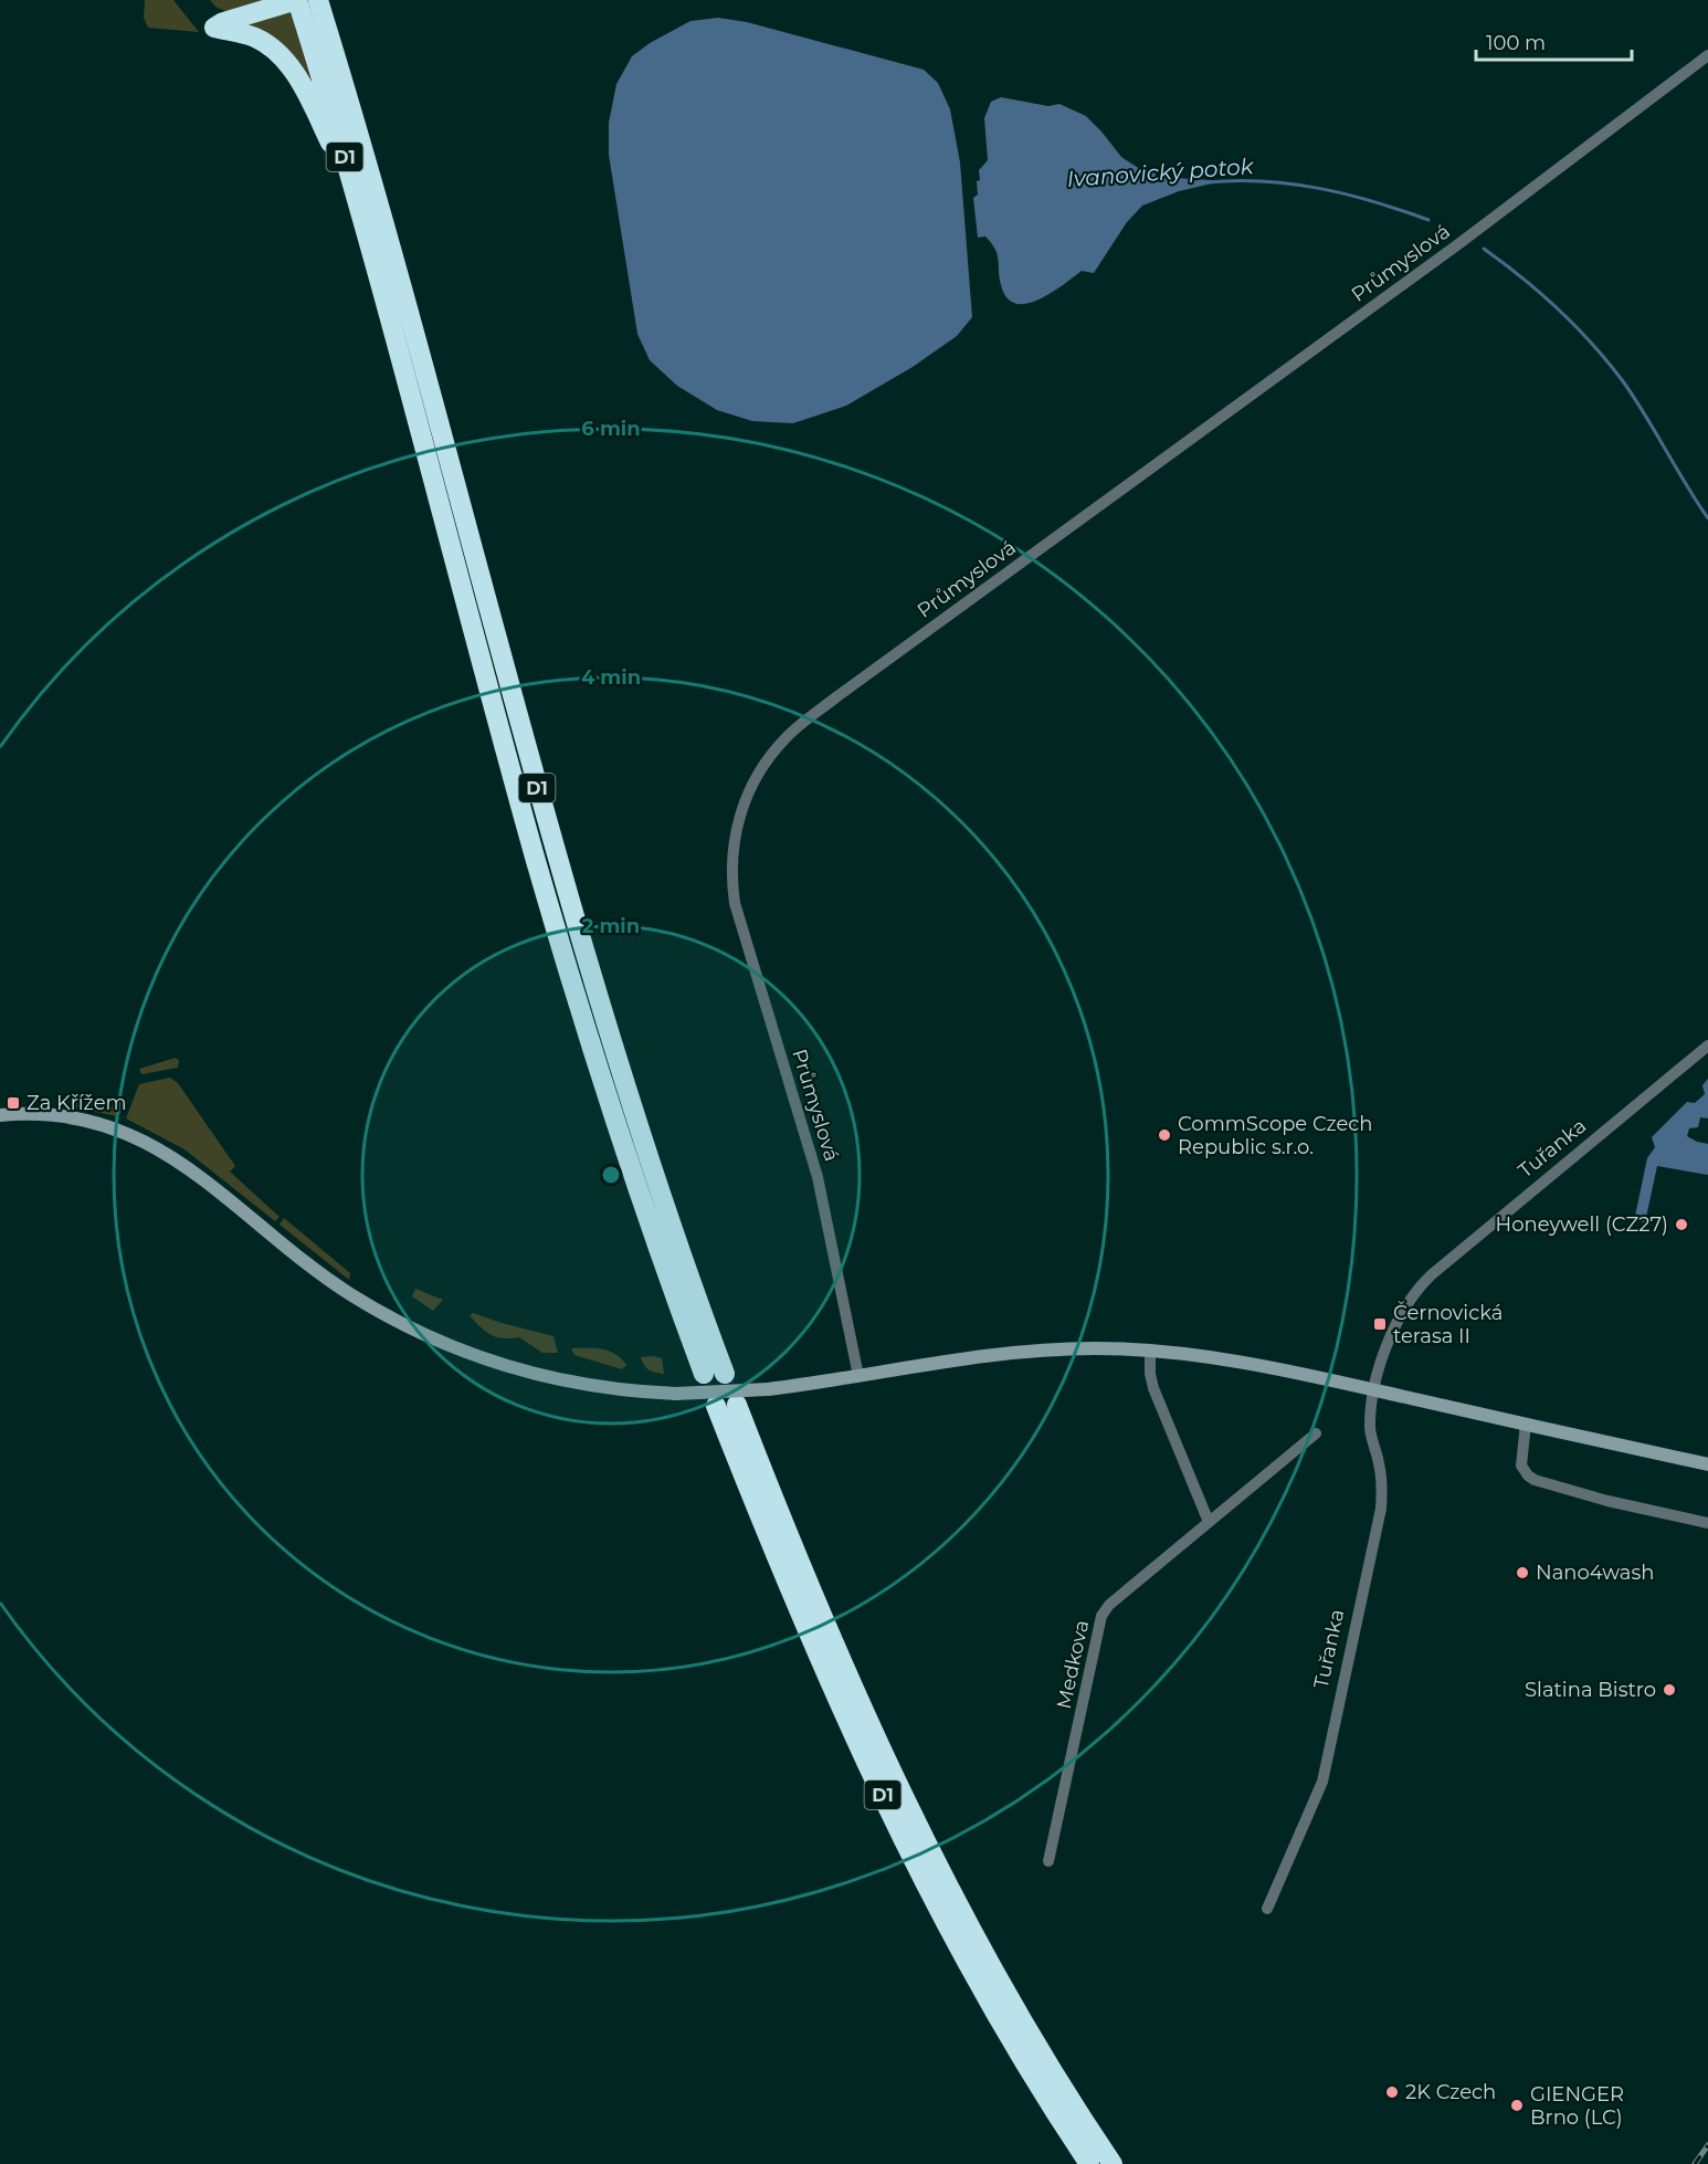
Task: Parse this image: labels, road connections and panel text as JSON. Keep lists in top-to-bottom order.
{
  "streets": {
    "highway": ["D1"],
    "street": ["Průmyslová", "Tuřanka", "Medkova"]
  },
  "water": ["Ivanovický potok"],
  "places": {
    "transit": ["Za Křížem", "Černovická terasa II"],
    "other": [
      "CommScope Czech Republic s.r.o.",
      "Honeywell (CZ27)",
      "Nano4wash",
      "Slatina Bistro",
      "2K Czech",
      "GIENGER Brno (LC)"
    ]
  },
  "scale_bar": "100 m",
  "rings": ["6 min", "4 min", "2 min"]
}
